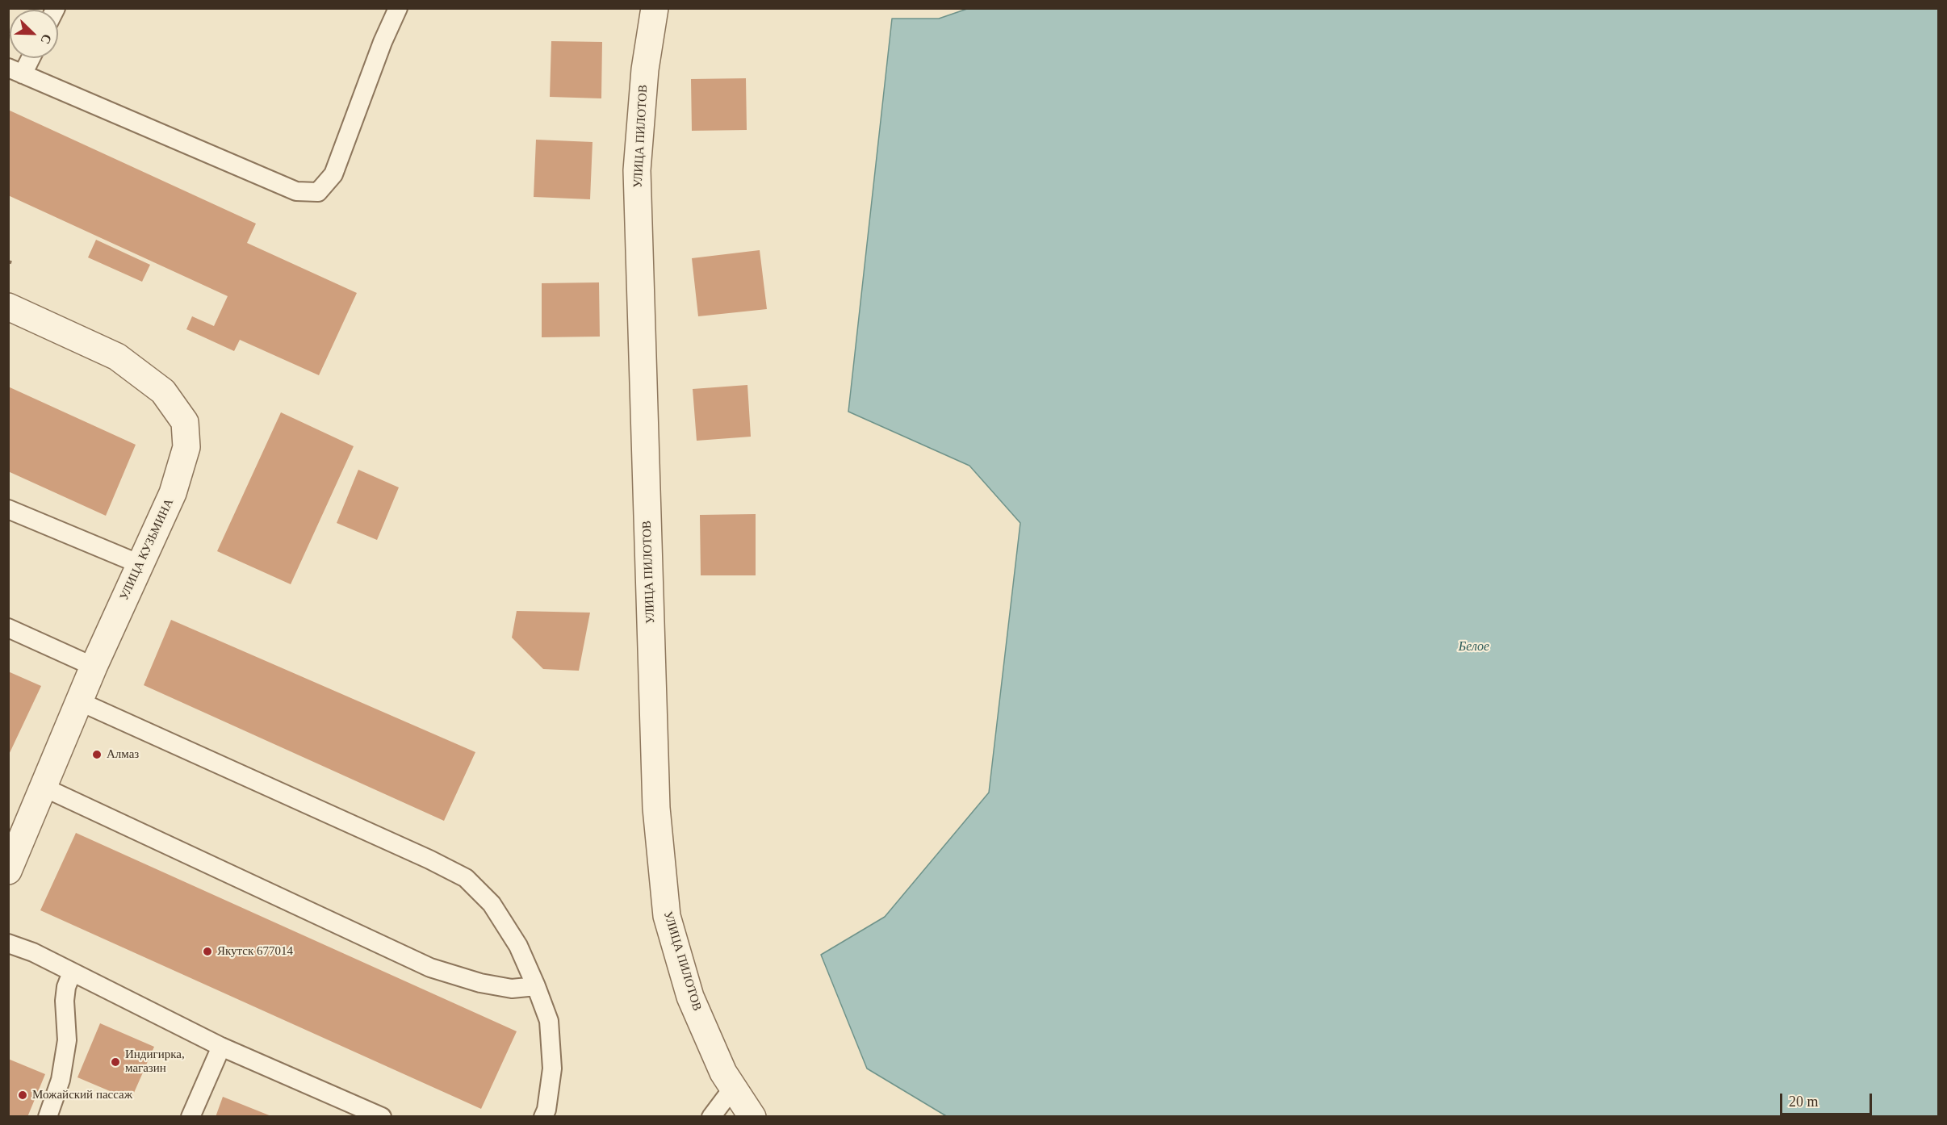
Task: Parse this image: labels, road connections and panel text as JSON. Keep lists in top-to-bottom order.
{
  "streets": {
    "street": ["УЛИЦА ПИЛОТОВ", "УЛИЦА КУЗЬМИНА"]
  },
  "water": ["Белое"],
  "places": [
    "Алмаз",
    "Якутск 677014",
    "Индигирка, магазин",
    "Можайский пассаж"
  ],
  "scale_bar": "20 m",
  "north": "bottom right"
}
